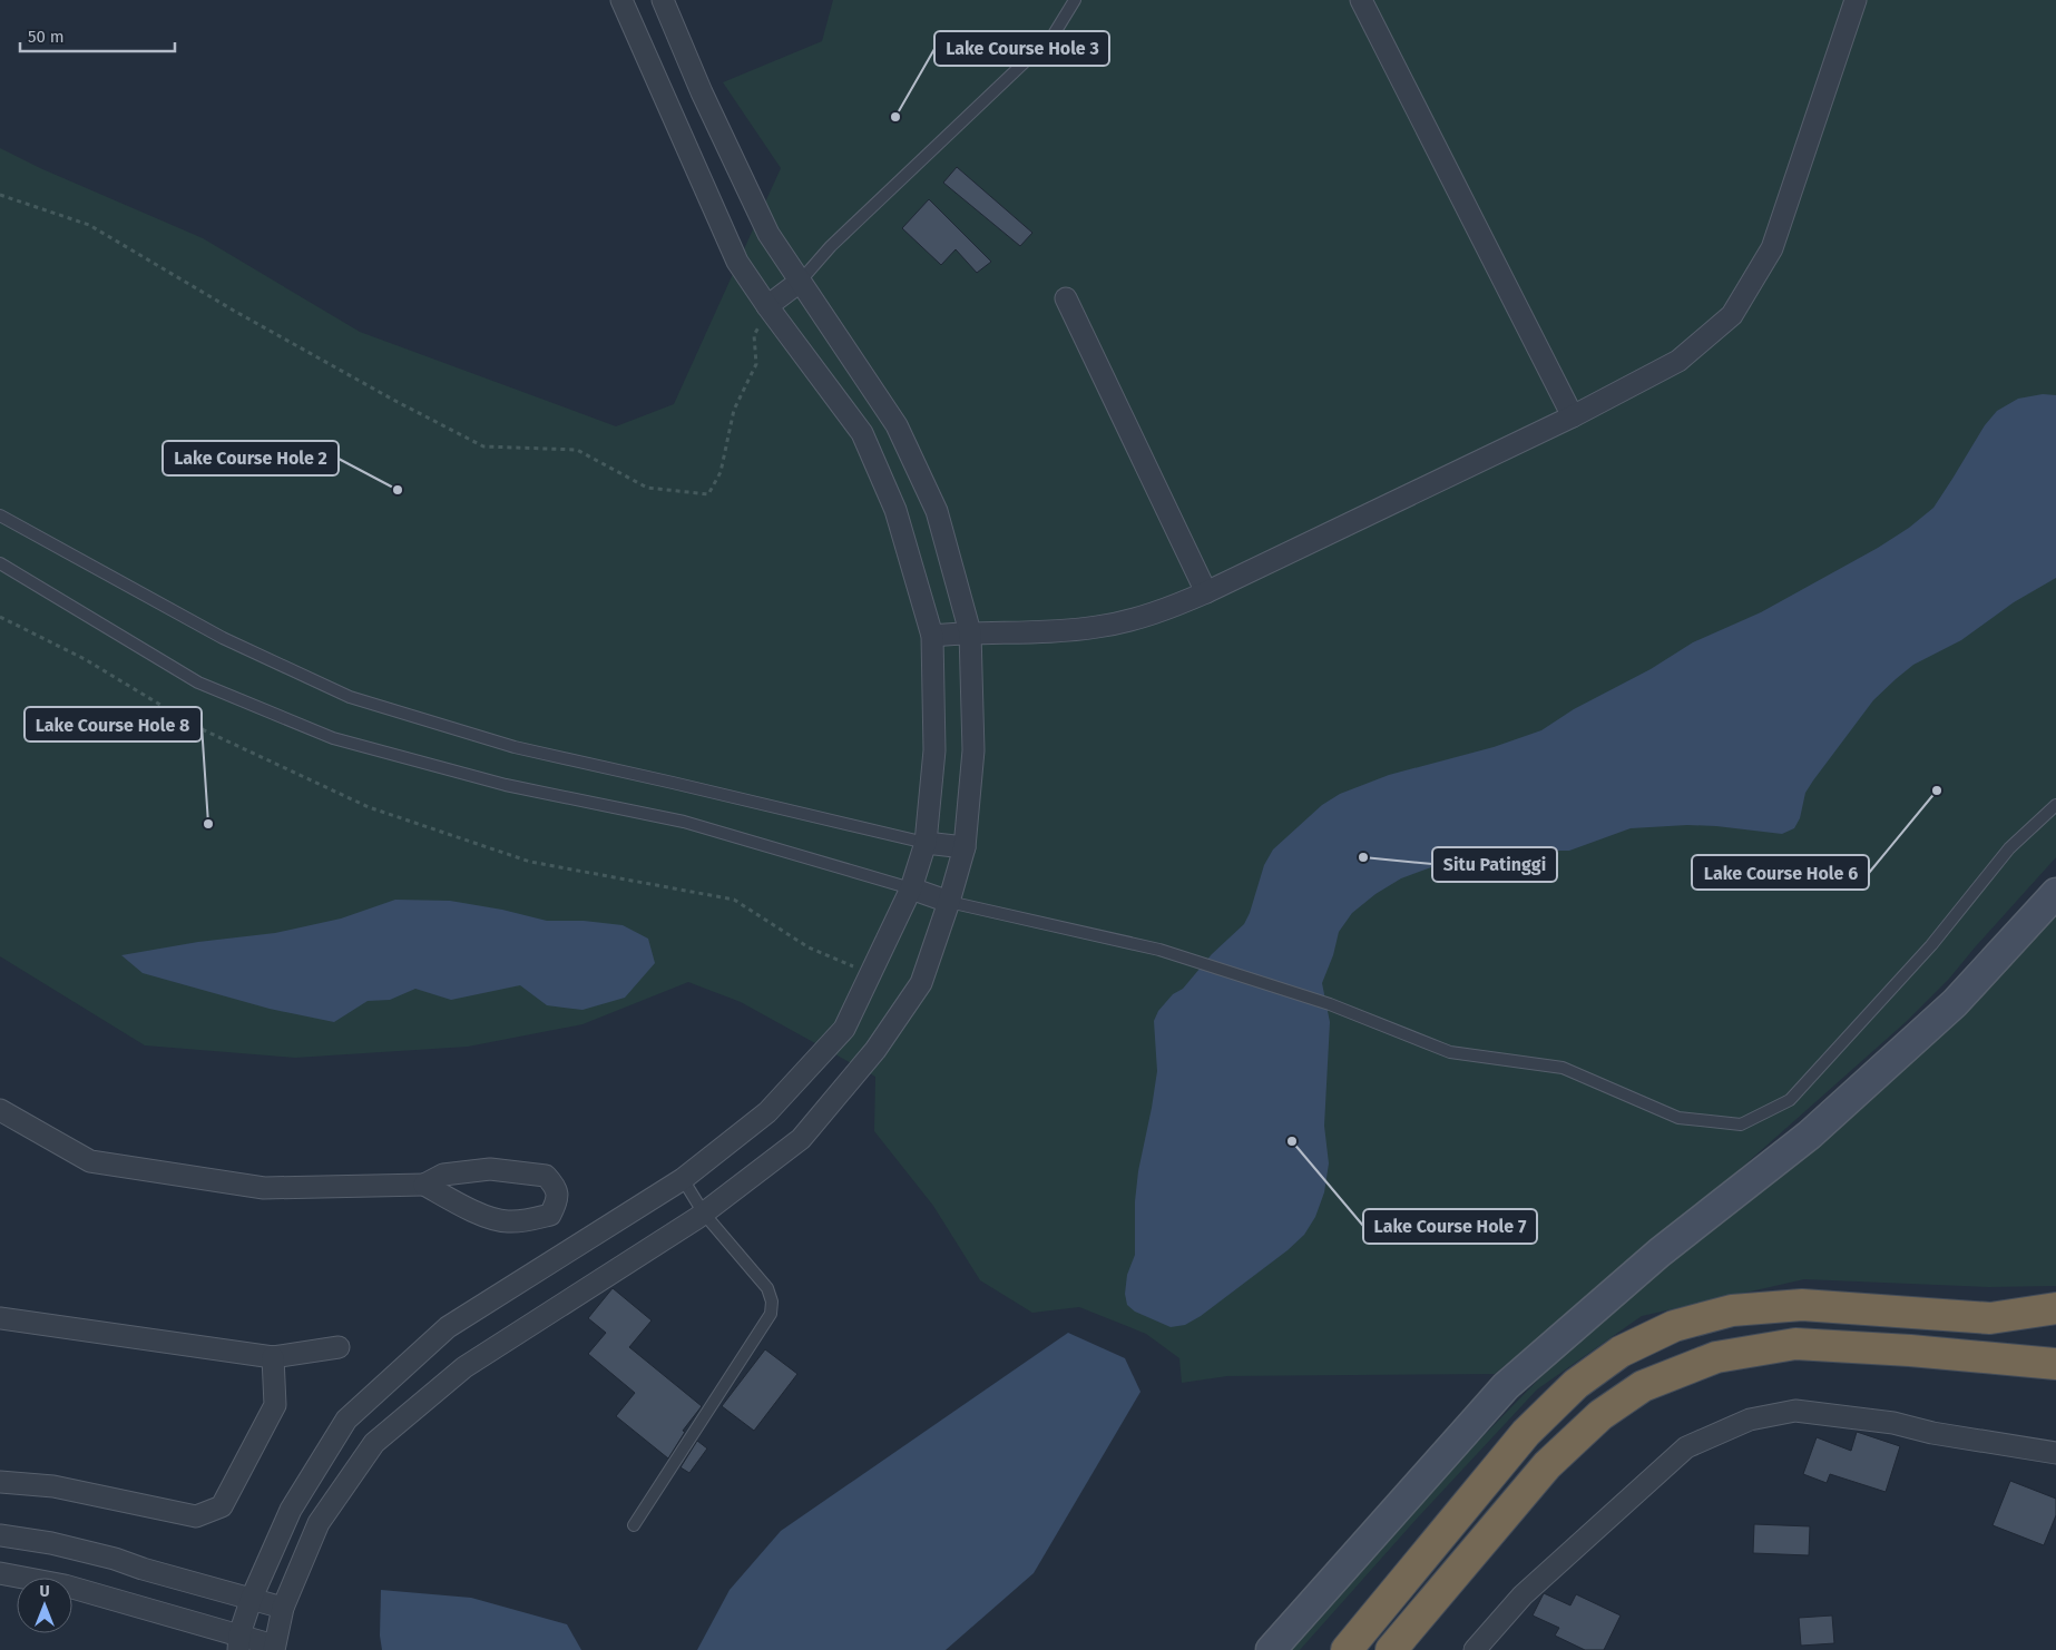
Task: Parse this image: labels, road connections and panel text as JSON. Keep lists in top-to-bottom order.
{
  "places": [
    "Lake Course Hole 3",
    "Lake Course Hole 2",
    "Lake Course Hole 6",
    "Lake Course Hole 8",
    "Situ Patinggi",
    "Lake Course Hole 7"
  ],
  "scale_bar": "50 m",
  "north": "top"
}
